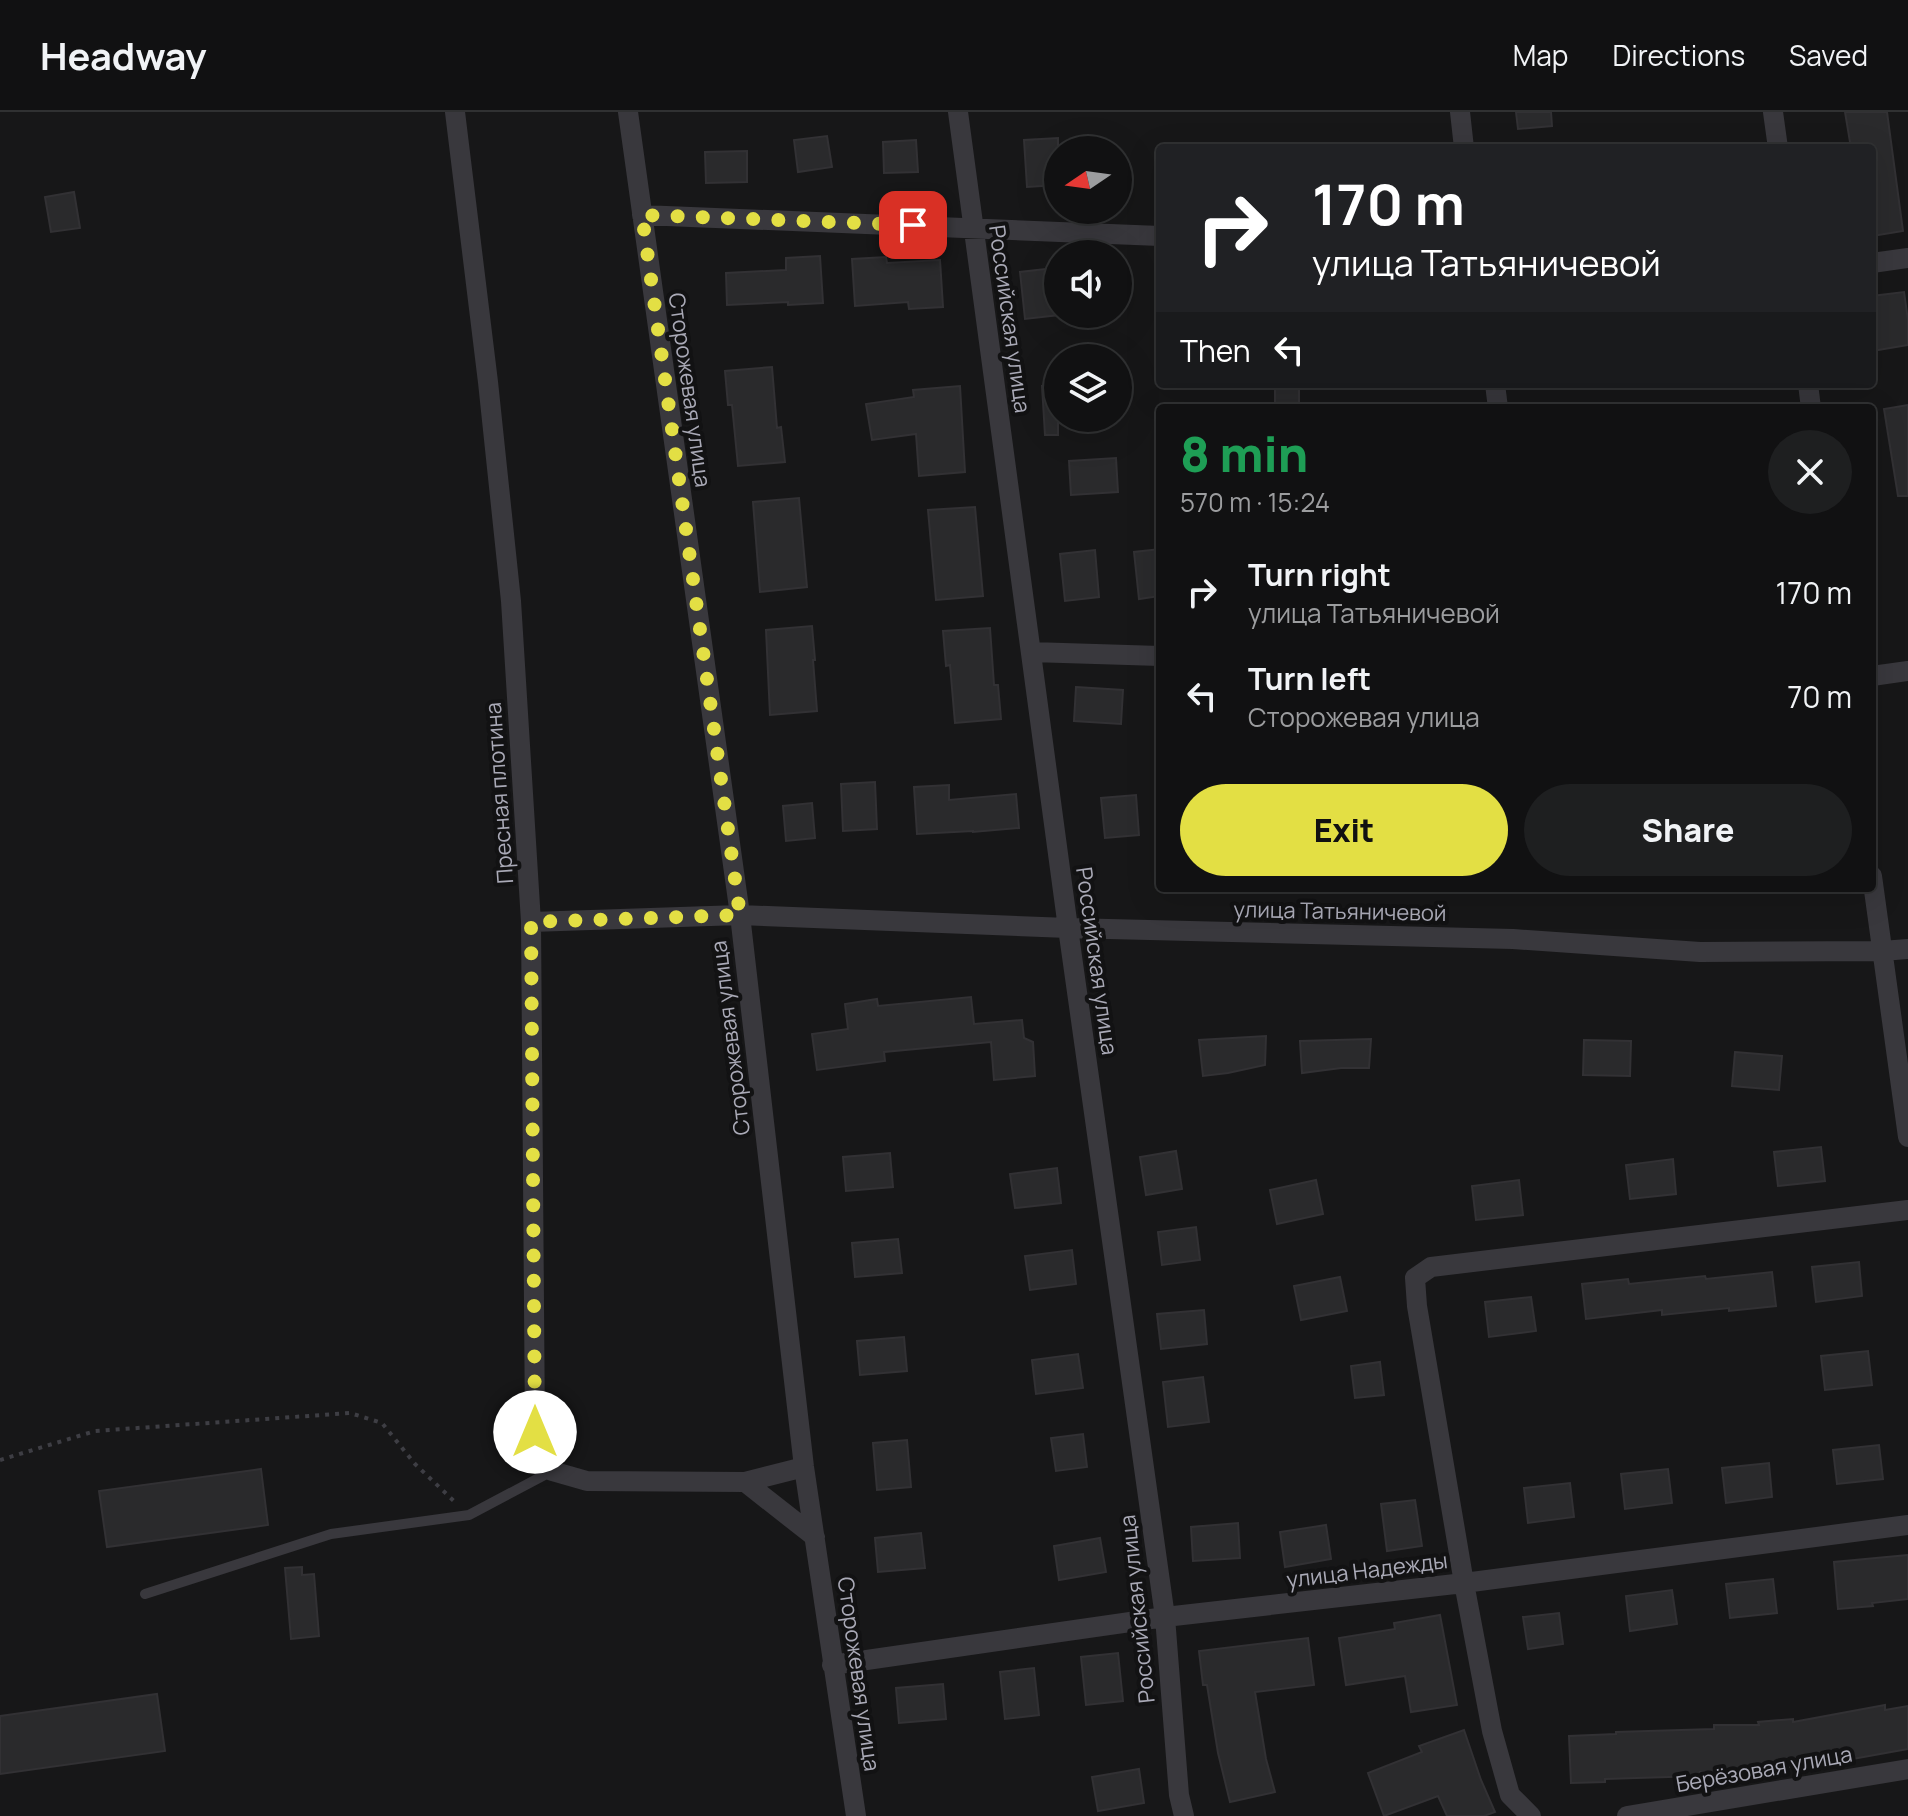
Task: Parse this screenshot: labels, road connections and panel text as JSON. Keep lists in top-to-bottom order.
{
  "streets": {
    "street": [
      "Российская улица",
      "Сторожевая улица",
      "Пресная плотина",
      "улица Татьяничевой",
      "улица Надежды",
      "Берёзовая улица"
    ]
  },
  "crossings": [
    ["Российская улица", "улица Татьяничевой"],
    ["Российская улица", "улица Надежды"],
    ["Сторожевая улица", "улица Татьяничевой"],
    ["Сторожевая улица", "улица Надежды"],
    ["Пресная плотина", "улица Татьяничевой"]
  ],
  "north": "left",
  "page": {
    "header": "Headway",
    "nav": ["Map", "Directions", "Saved"],
    "turn": ["170 m", "улица Татьяничевой"],
    "then": "Then",
    "heading": ["8 min", "570 m · 15:24"],
    "list": [
      {
        "name": "Turn right",
        "note": "улица Татьяничевой",
        "value": "170 m"
      },
      {
        "name": "Turn left",
        "note": "Сторожевая улица",
        "value": "70 m"
      }
    ],
    "buttons": ["Exit", "Share"]
  }
}
